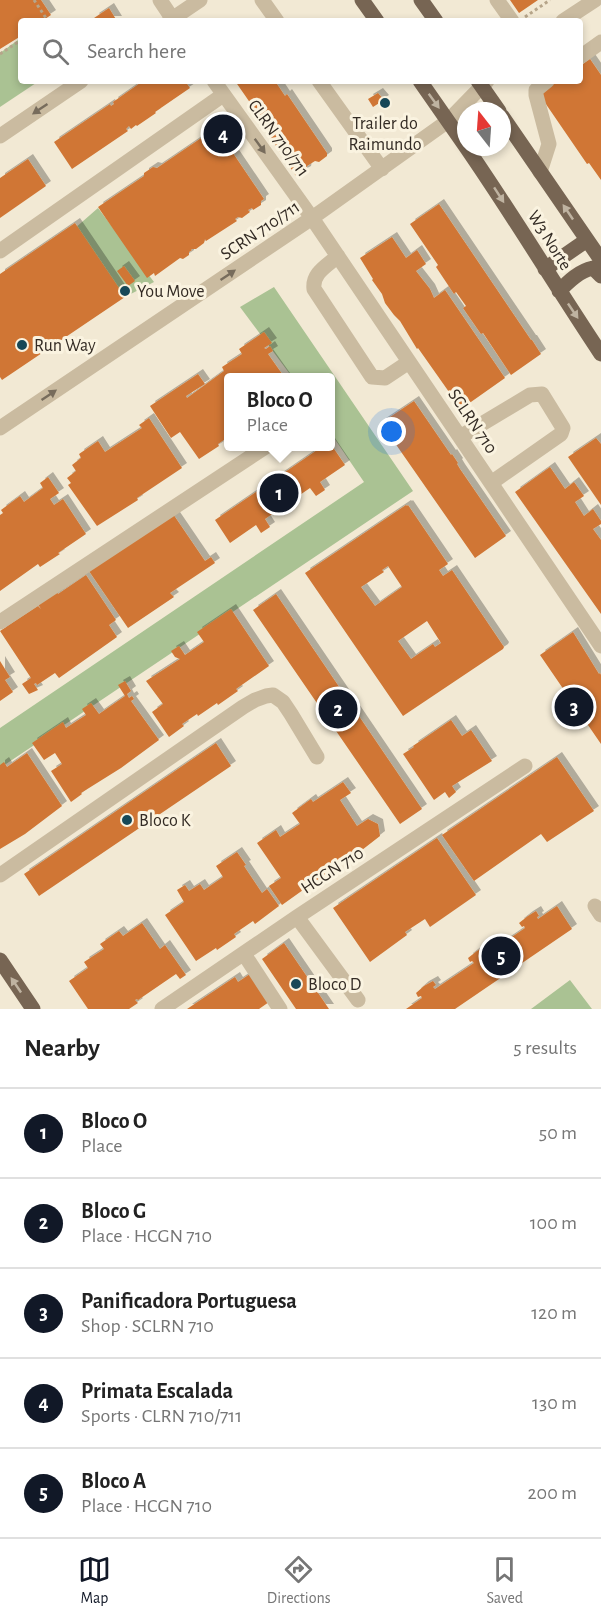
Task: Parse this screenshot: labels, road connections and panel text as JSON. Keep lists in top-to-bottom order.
{
  "streets": {
    "main road": ["W3 Norte"],
    "street": [
      "CLRN 710/711",
      "SCRN 710/711",
      "SCLRN 710",
      "HCGN 710"
    ]
  },
  "crossings": [
    ["CLRN 710/711", "SCRN 710/711"],
    ["CLRN 710/711", "SCLRN 710"],
    ["SCRN 710/711", "W3 Norte"],
    ["SCRN 710/711", "SCLRN 710"]
  ],
  "one_way": ["SCRN 710/711"],
  "places": [
    "Trailer do Raimundo",
    "You Move",
    "Run Way",
    "Bloco K",
    "Bloco D"
  ],
  "north": "top",
  "page": {
    "search": "Search here",
    "pins": [
      "4",
      "1",
      "3",
      "2",
      "5"
    ],
    "popup": ["Bloco O", "Place"],
    "heading": ["Nearby", "5 results"],
    "list": [
      {
        "mark": "1",
        "name": "Bloco O",
        "note": "Place",
        "value": "50 m"
      },
      {
        "mark": "2",
        "name": "Bloco G",
        "note": "Place · HCGN 710",
        "value": "100 m"
      },
      {
        "mark": "3",
        "name": "Panificadora Portuguesa",
        "note": "Shop · SCLRN 710",
        "value": "120 m"
      },
      {
        "mark": "4",
        "name": "Primata Escalada",
        "note": "Sports · CLRN 710/711",
        "value": "130 m"
      },
      {
        "mark": "5",
        "name": "Bloco A",
        "note": "Place · HCGN 710",
        "value": "200 m"
      }
    ],
    "nav": ["Map", "Directions", "Saved"]
  }
}
